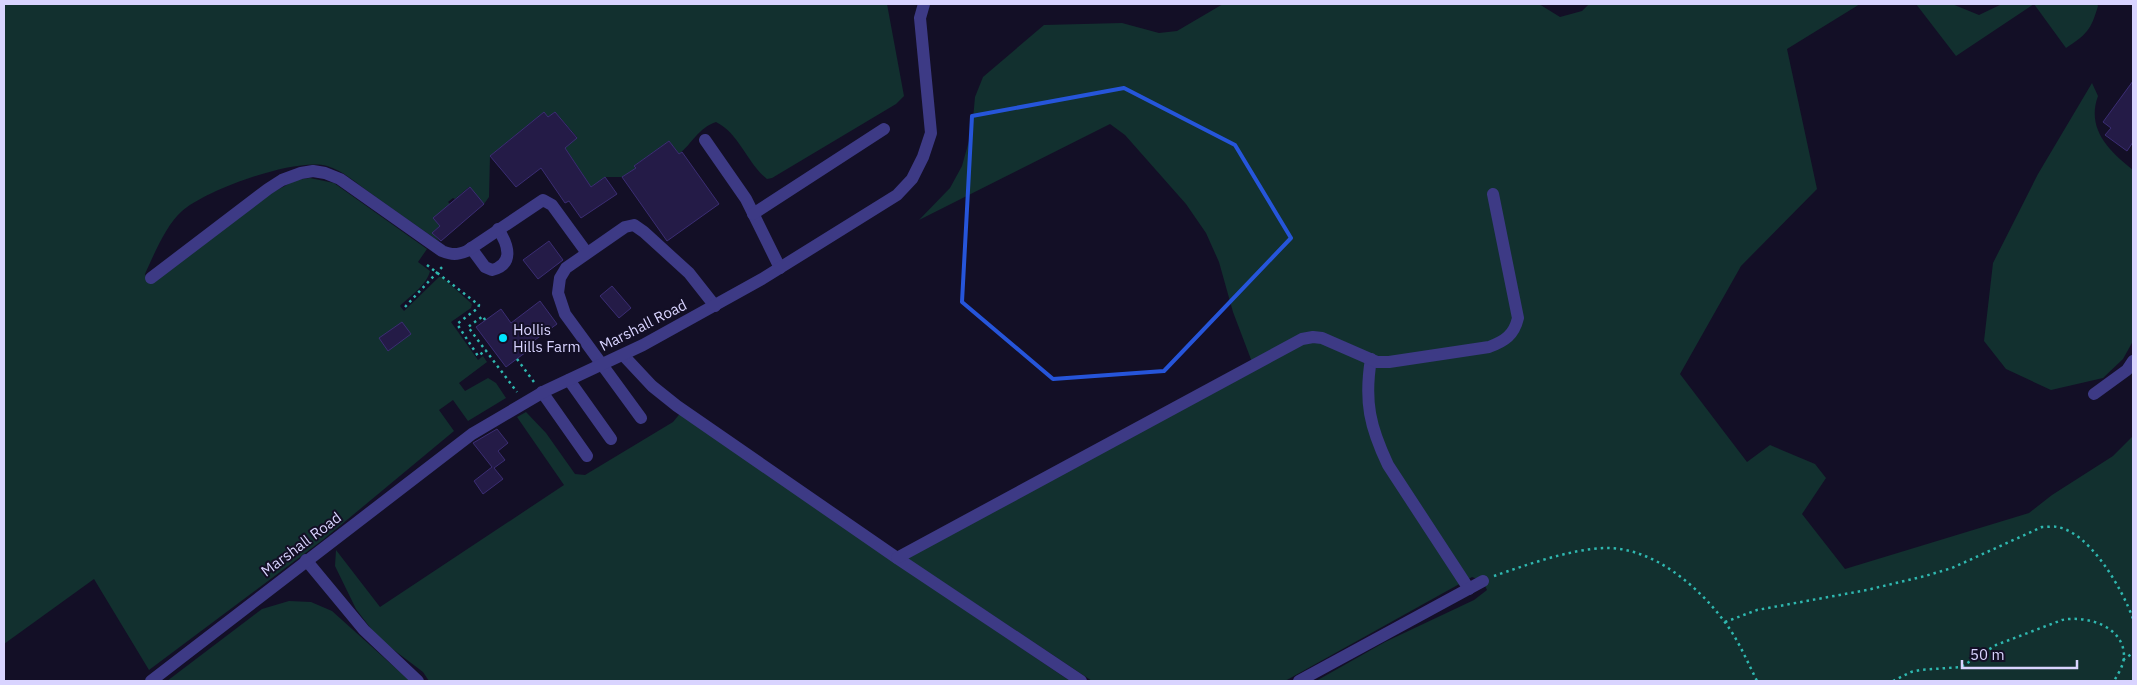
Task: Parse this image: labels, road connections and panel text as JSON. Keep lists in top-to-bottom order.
{
  "streets": {
    "street": ["Marshall Road"]
  },
  "places": ["Hollis Hills Farm"],
  "scale_bar": "50 m"
}
